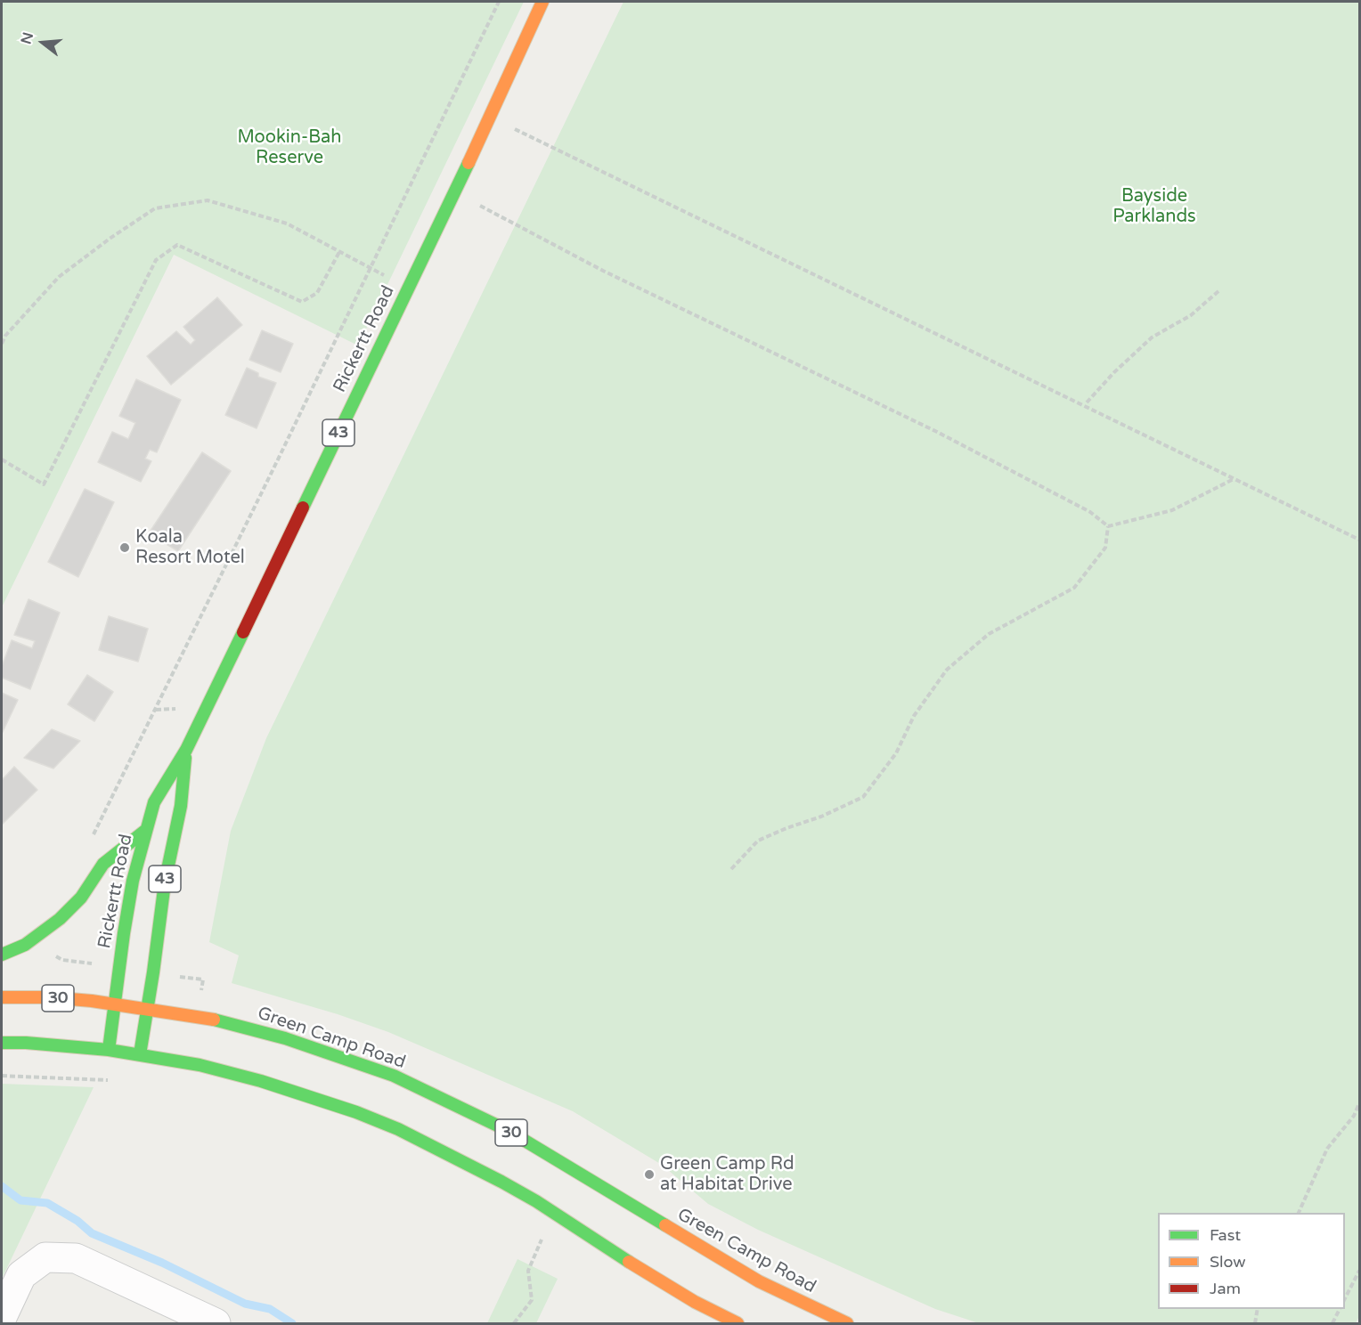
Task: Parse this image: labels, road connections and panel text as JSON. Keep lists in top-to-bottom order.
{
  "streets": {
    "main road": [
      "Rickertt Road",
      "43",
      "30",
      "Green Camp Road"
    ]
  },
  "crossings": [
    ["Rickertt Road", "Green Camp Road"]
  ],
  "parks": ["Mookin-Bah Reserve", "Bayside Parklands"],
  "places": ["Koala Resort Motel", "Green Camp Rd at Habitat Drive"],
  "legend": ["Fast", "Slow", "Jam"],
  "north": "left"
}
